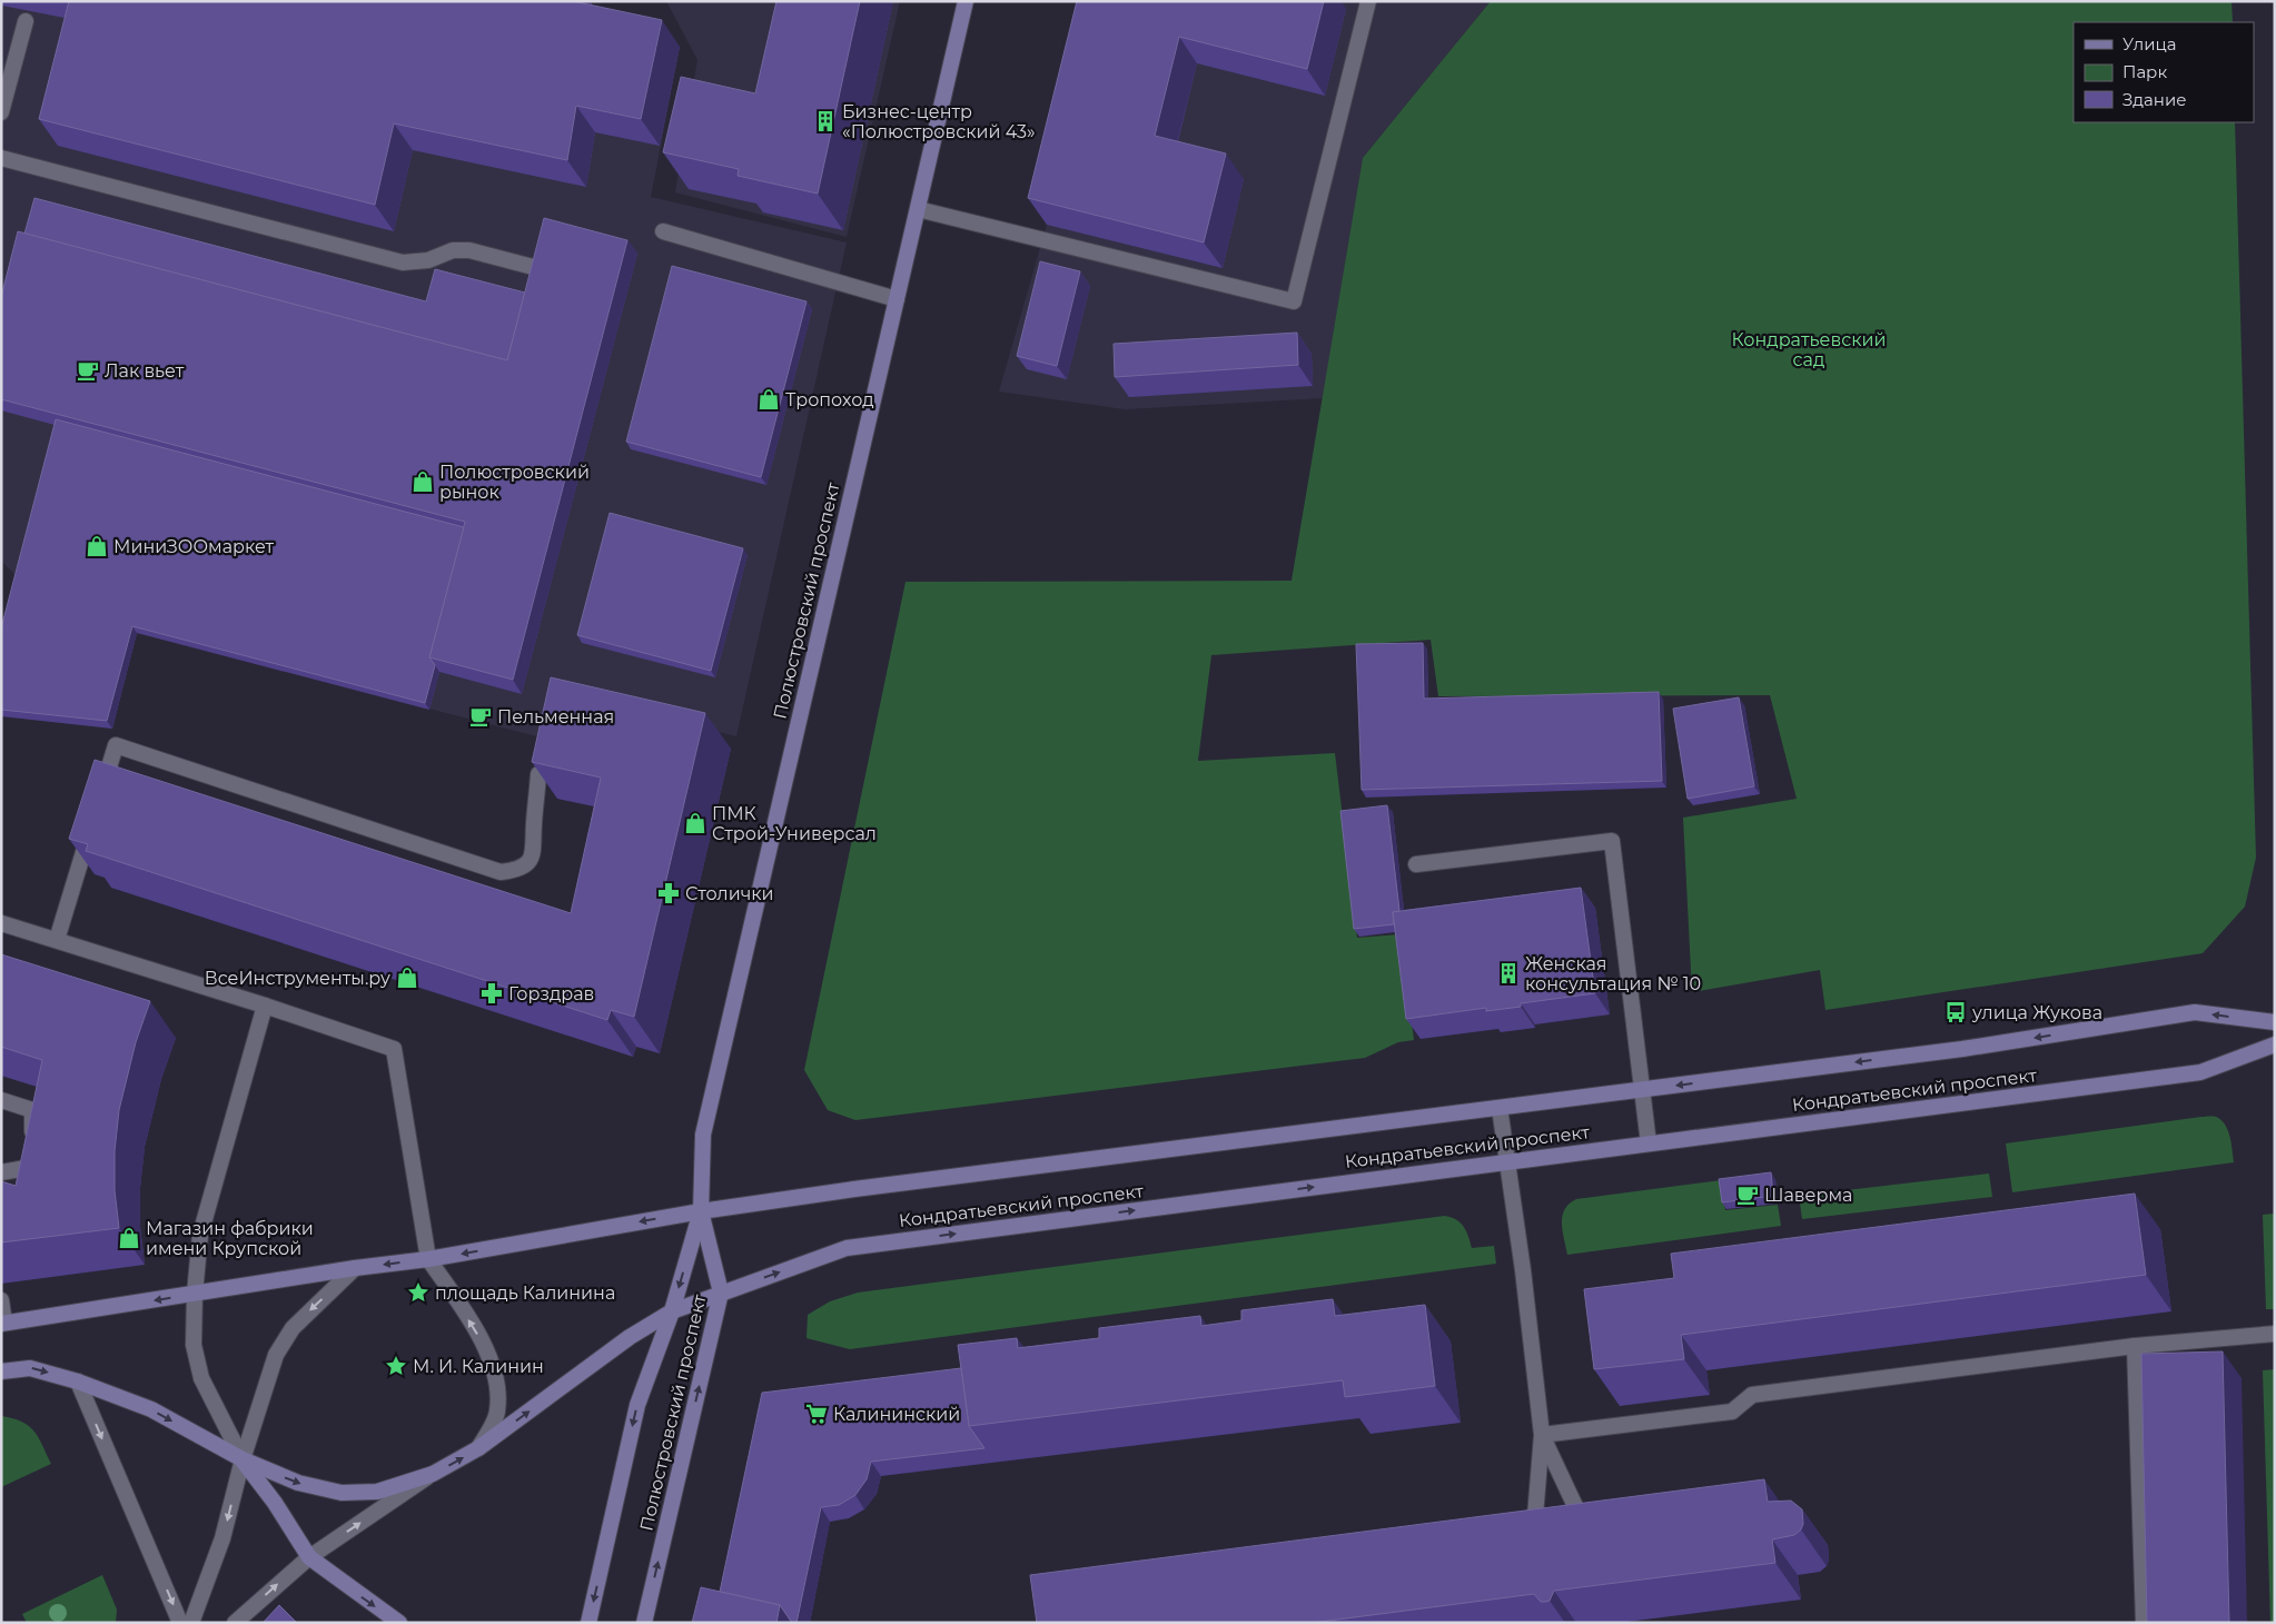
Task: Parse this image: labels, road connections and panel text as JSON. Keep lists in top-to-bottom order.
{
  "streets": {
    "main road": ["Полюстровский проспект", "Кондратьевский проспект"]
  },
  "crossings": [
    ["Полюстровский проспект", "Кондратьевский проспект"]
  ],
  "parks": ["Кондратьевский сад"],
  "places": {
    "building": ["Бизнес-центр «Полюстровский 43»", "Женская консультация № 10"],
    "cafe": ["Лак вьет", "Пельменная", "Шаверма"],
    "shop": [
      "Тропоход",
      "Полюстровский рынок",
      "МиниЗООмаркет",
      "ПМК Строй-Универсал",
      "ВсеИнструменты.ру",
      "Магазин фабрики имени Крупской"
    ],
    "pharmacy": ["Столички", "Горздрав"],
    "bus stop": ["улица Жукова"],
    "place": ["площадь Калинина", "М. И. Калинин"],
    "supermarket": ["Калининский"]
  },
  "legend": ["Улица", "Парк", "Здание"]
}
